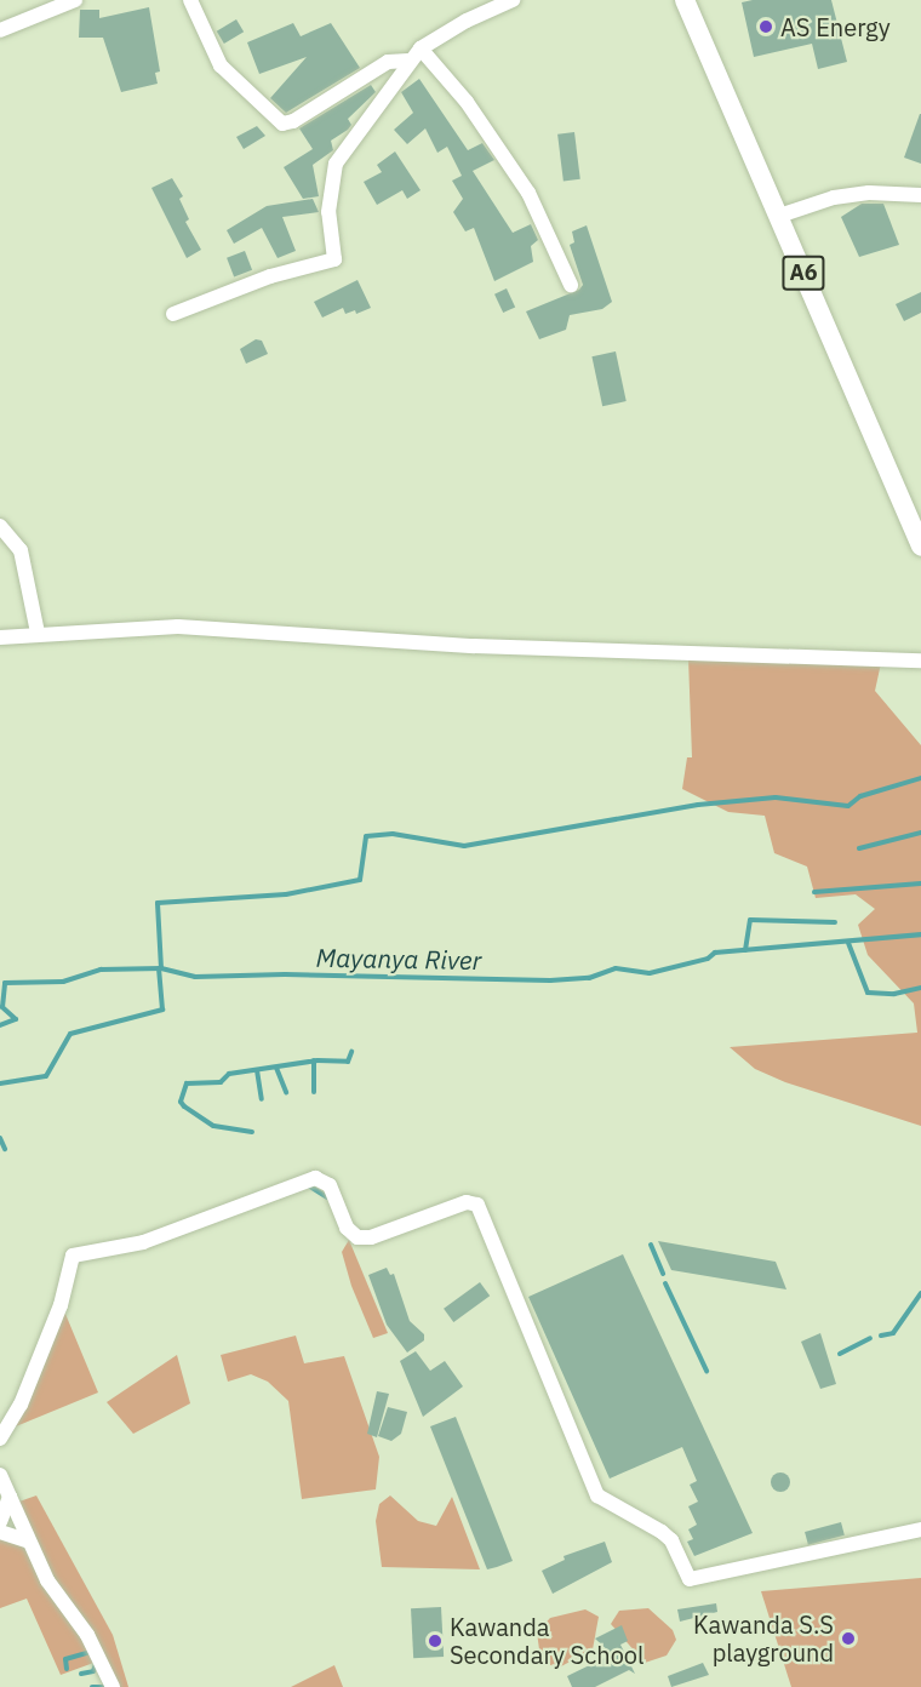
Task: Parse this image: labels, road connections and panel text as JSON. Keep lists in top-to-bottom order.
{
  "streets": {
    "main road": ["A6"]
  },
  "water": ["Mayanya River"],
  "places": ["AS Energy", "Kawanda S.S playground", "Kawanda Secondary School"]
}
